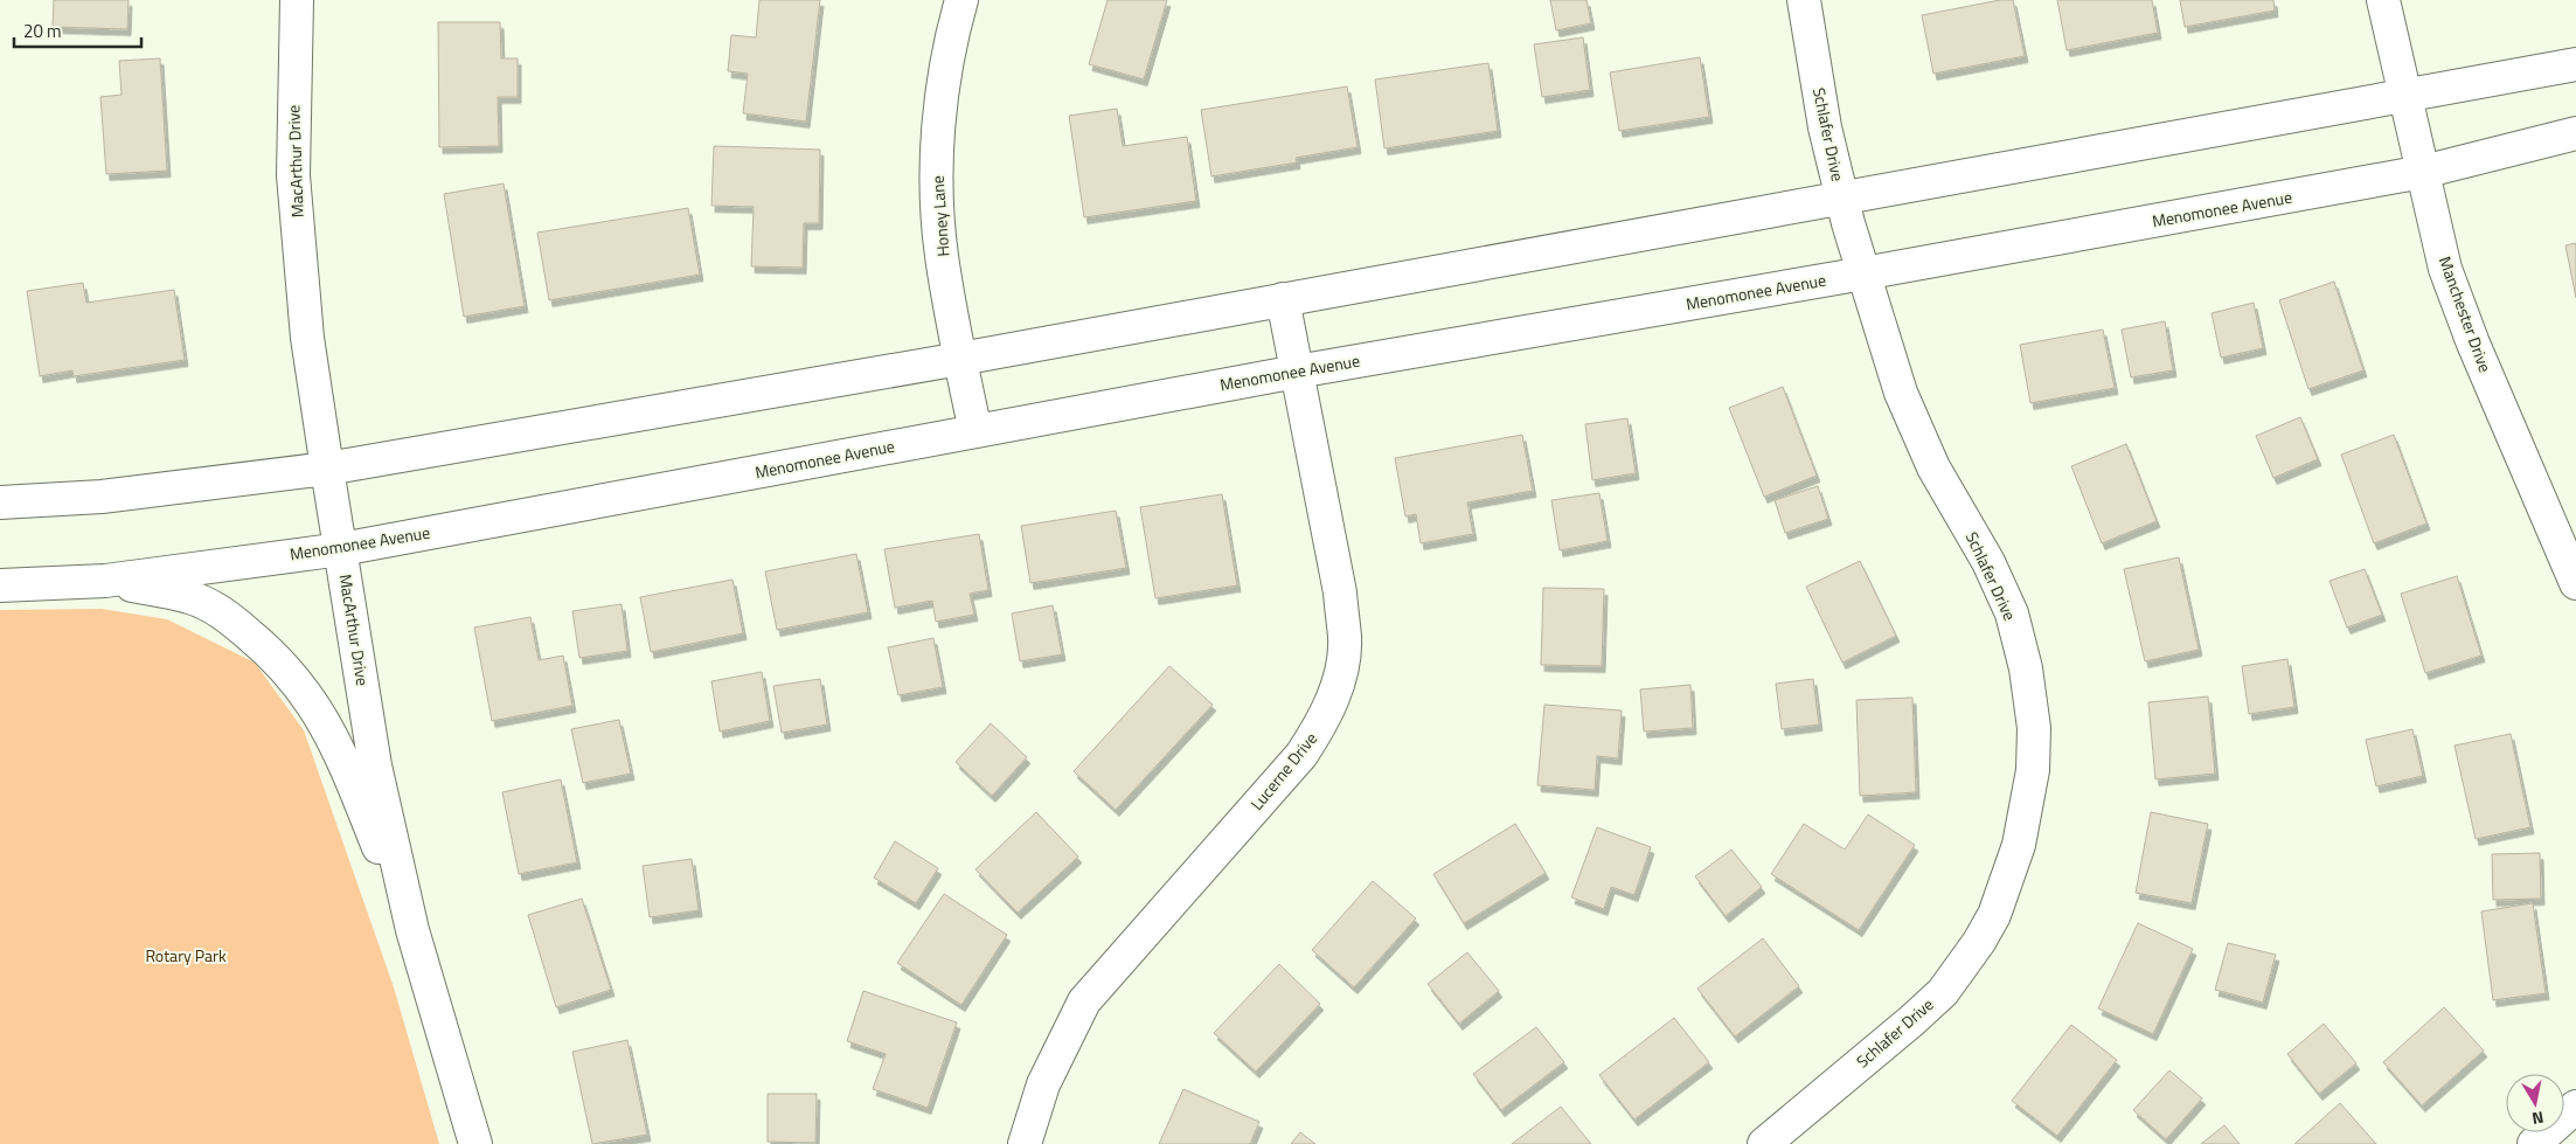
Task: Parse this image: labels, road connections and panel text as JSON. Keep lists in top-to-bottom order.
{
  "streets": {
    "street": [
      "Schlafer Drive",
      "MacArthur Drive",
      "Menomonee Avenue",
      "Honey Lane",
      "Manchester Drive",
      "Lucerne Drive"
    ]
  },
  "crossings": [
    ["Schlafer Drive", "Menomonee Avenue"],
    ["MacArthur Drive", "Menomonee Avenue"],
    ["Menomonee Avenue", "Honey Lane"],
    ["Menomonee Avenue", "Manchester Drive"],
    ["Menomonee Avenue", "Lucerne Drive"]
  ],
  "parks": ["Rotary Park"],
  "scale_bar": "20 m",
  "north": "bottom"
}
